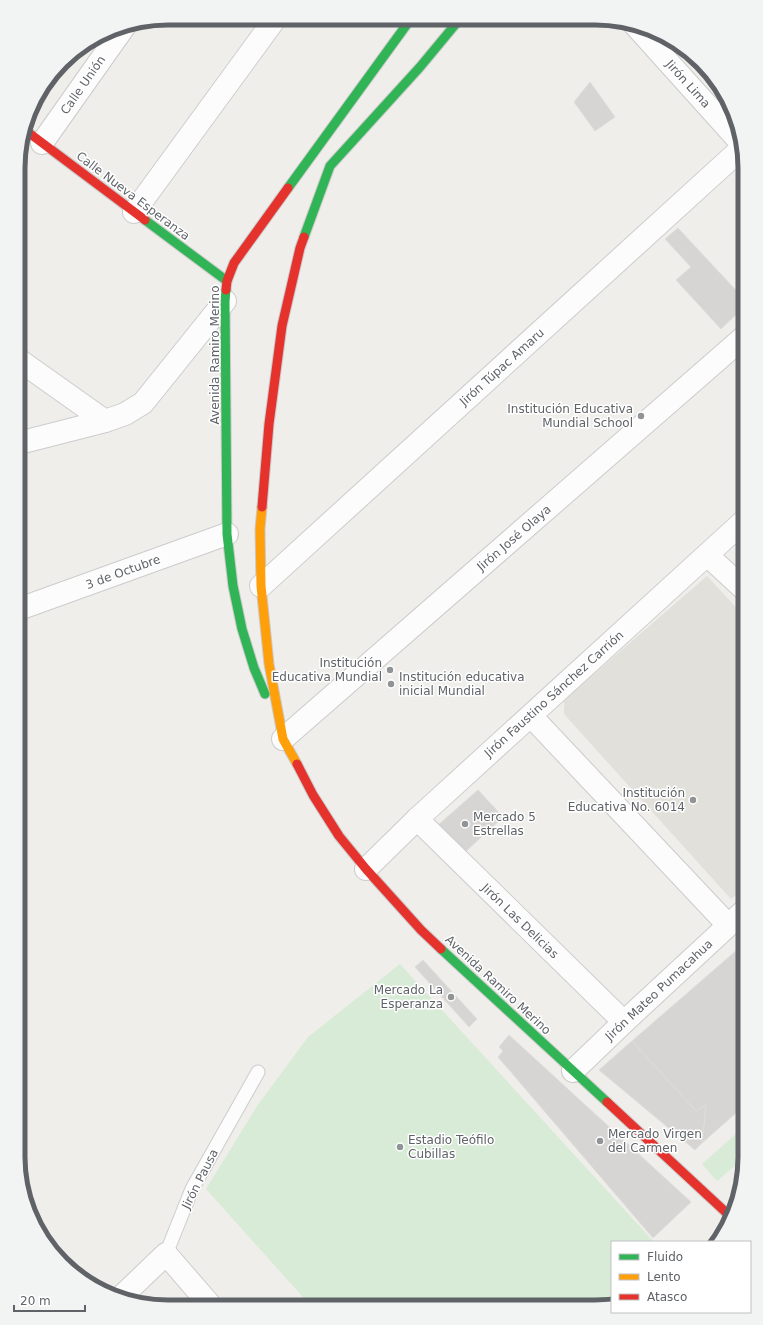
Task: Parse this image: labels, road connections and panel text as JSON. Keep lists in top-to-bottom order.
{
  "streets": {
    "street": [
      "Jirón Lima",
      "Calle Unión",
      "Calle Nueva Esperanza",
      "Avenida Ramiro Merino",
      "Jirón Túpac Amaru",
      "Jirón José Olaya",
      "3 de Octubre",
      "Jirón Faustino Sánchez Carrión",
      "Jirón Las Delicias",
      "Jirón Mateo Pumacahua",
      "Jirón Pausa"
    ]
  },
  "crossings": [
    ["Calle Unión", "Calle Nueva Esperanza"],
    ["Calle Nueva Esperanza", "Avenida Ramiro Merino"],
    ["Avenida Ramiro Merino", "Jirón Túpac Amaru"],
    ["Avenida Ramiro Merino", "Jirón José Olaya"],
    ["Avenida Ramiro Merino", "3 de Octubre"],
    ["Avenida Ramiro Merino", "Jirón Faustino Sánchez Carrión"],
    ["Avenida Ramiro Merino", "Jirón Mateo Pumacahua"],
    ["Jirón Faustino Sánchez Carrión", "Jirón Las Delicias"],
    ["Jirón Las Delicias", "Jirón Mateo Pumacahua"]
  ],
  "places": [
    "Institución Educativa Mundial School",
    "Institución Educativa Mundial",
    "Institución educativa inicial Mundial",
    "Institución Educativa No. 6014",
    "Mercado 5 Estrellas",
    "Mercado La Esperanza",
    "Mercado Virgen del Carmen",
    "Estadio Teófilo Cubillas"
  ],
  "legend": ["Fluido", "Lento", "Atasco"],
  "scale_bar": "20 m"
}
